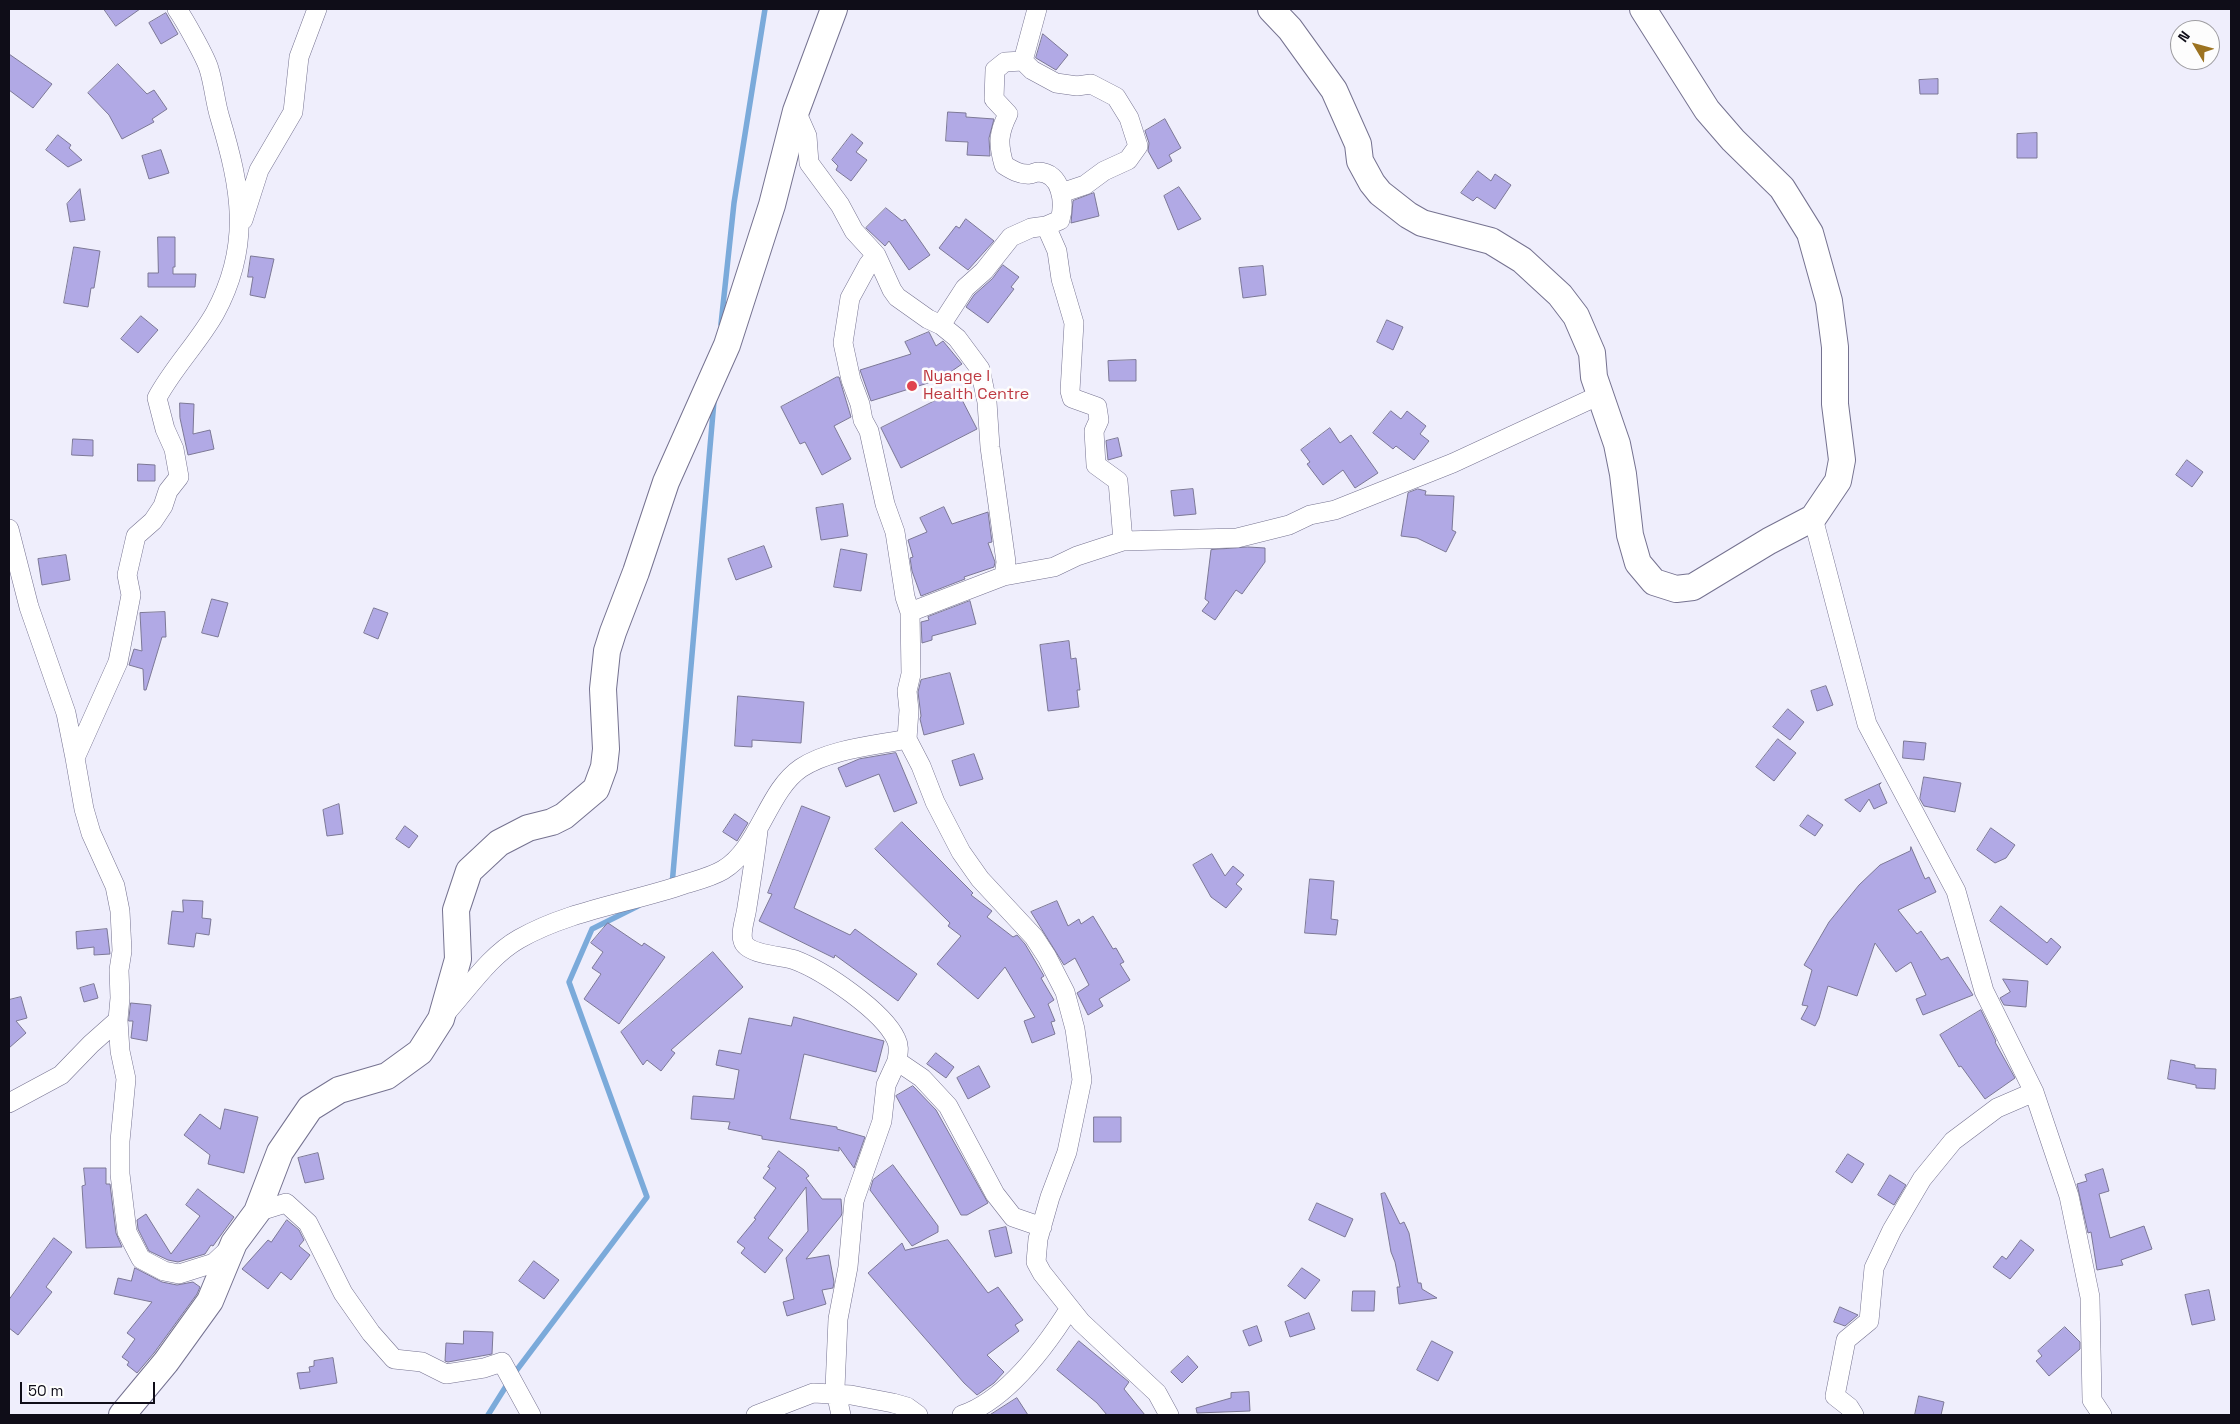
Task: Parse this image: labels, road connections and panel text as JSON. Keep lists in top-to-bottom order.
{
  "places": ["Nyange I Health Centre"],
  "scale_bar": "50 m",
  "north": "top left"
}
